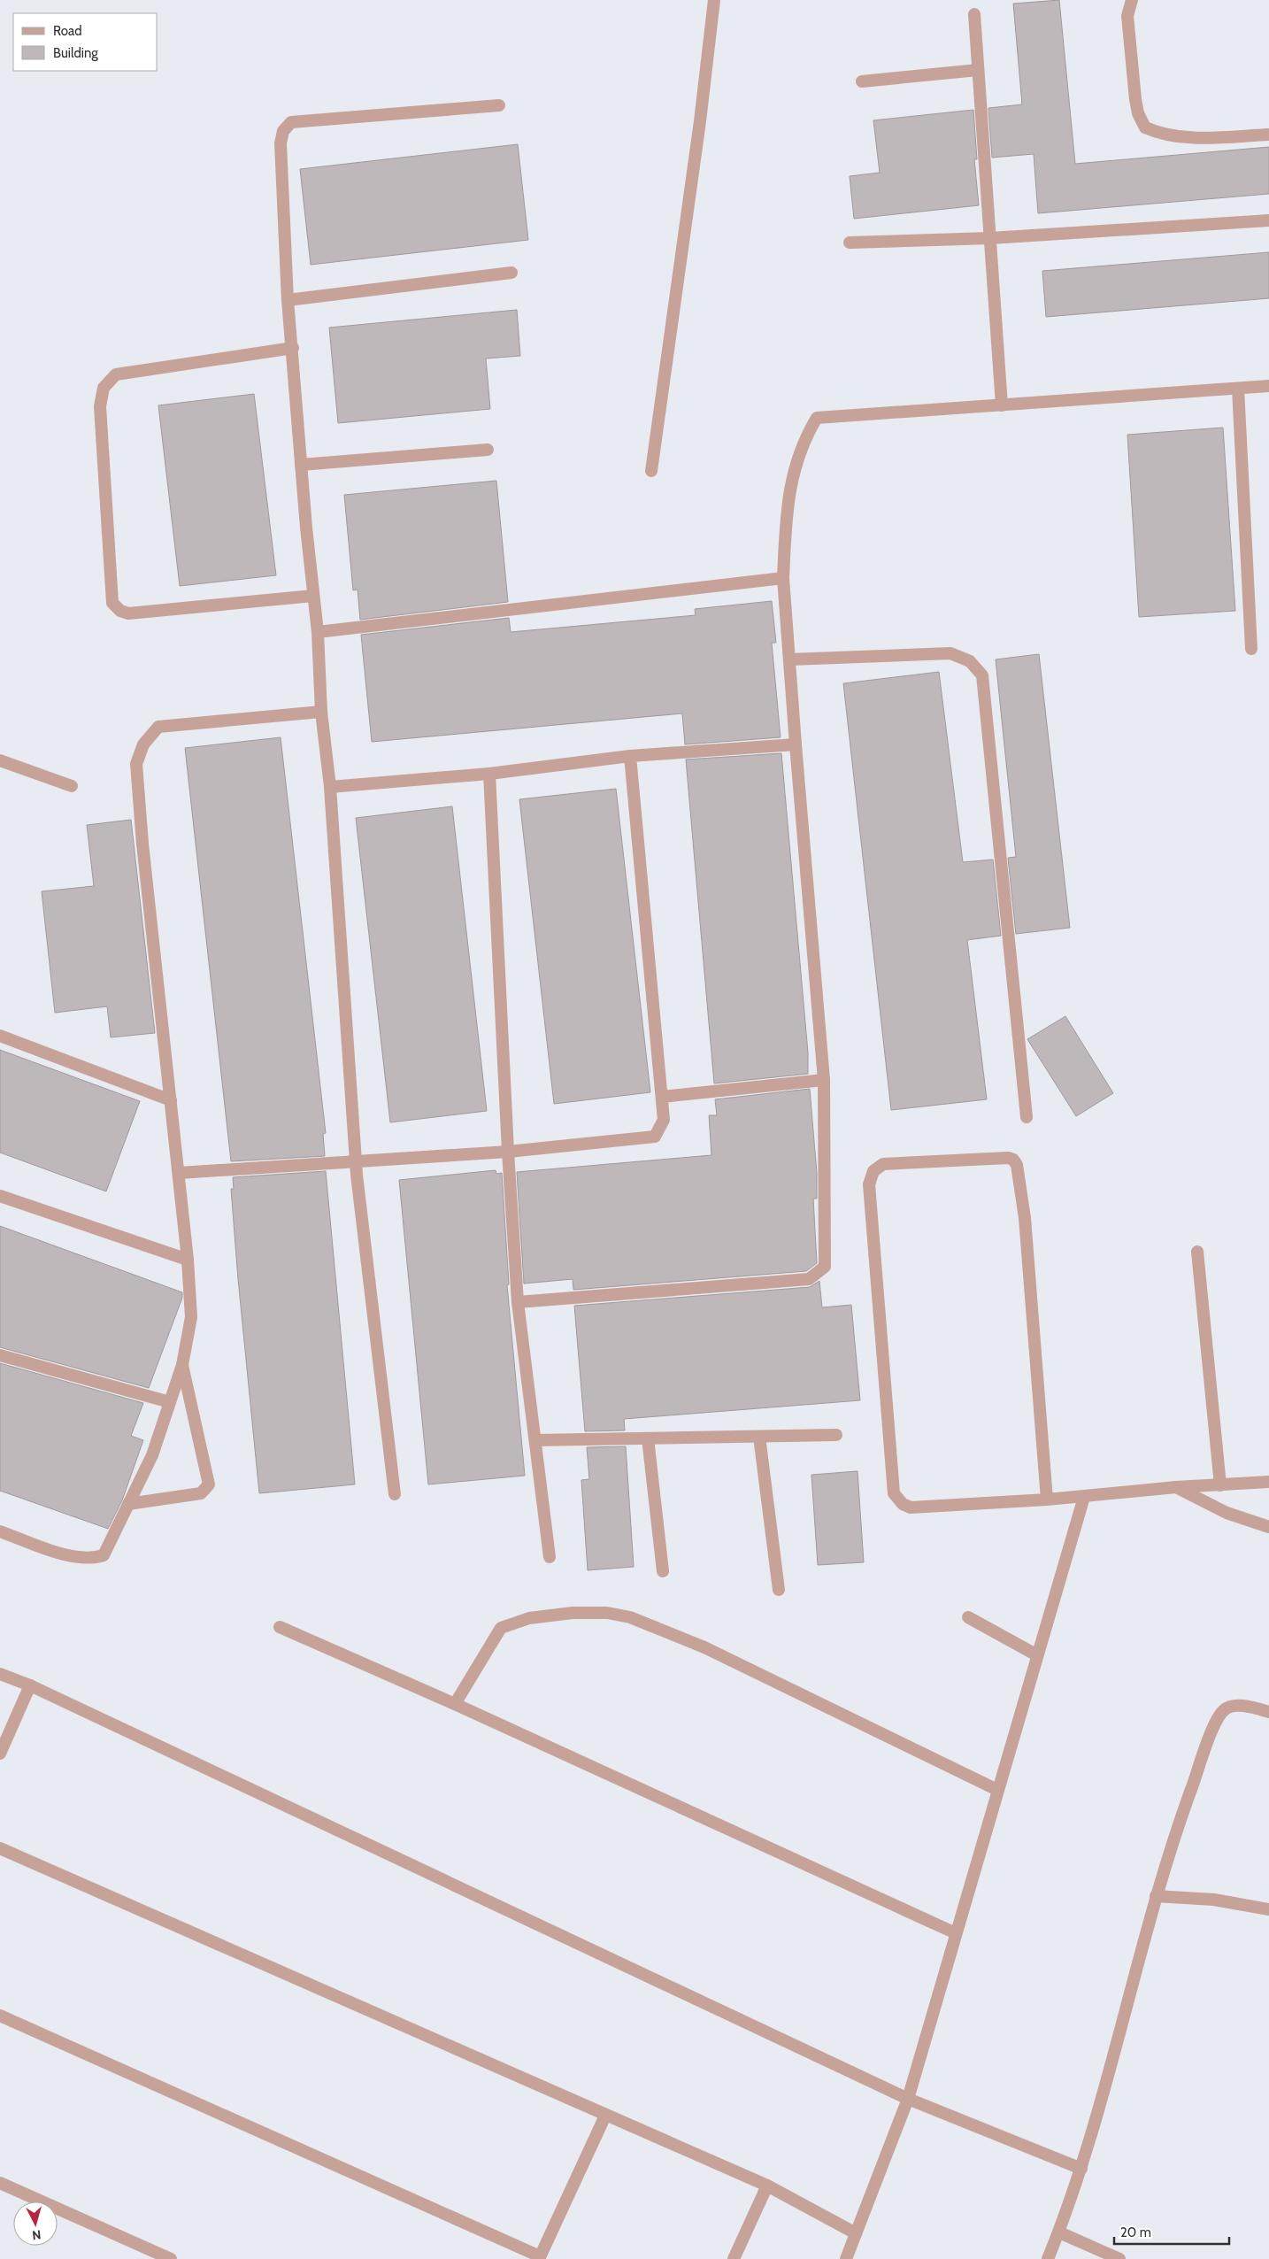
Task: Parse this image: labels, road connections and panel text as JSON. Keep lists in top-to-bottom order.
{
  "legend": ["Road", "Building"],
  "scale_bar": "20 m",
  "north": "bottom"
}
